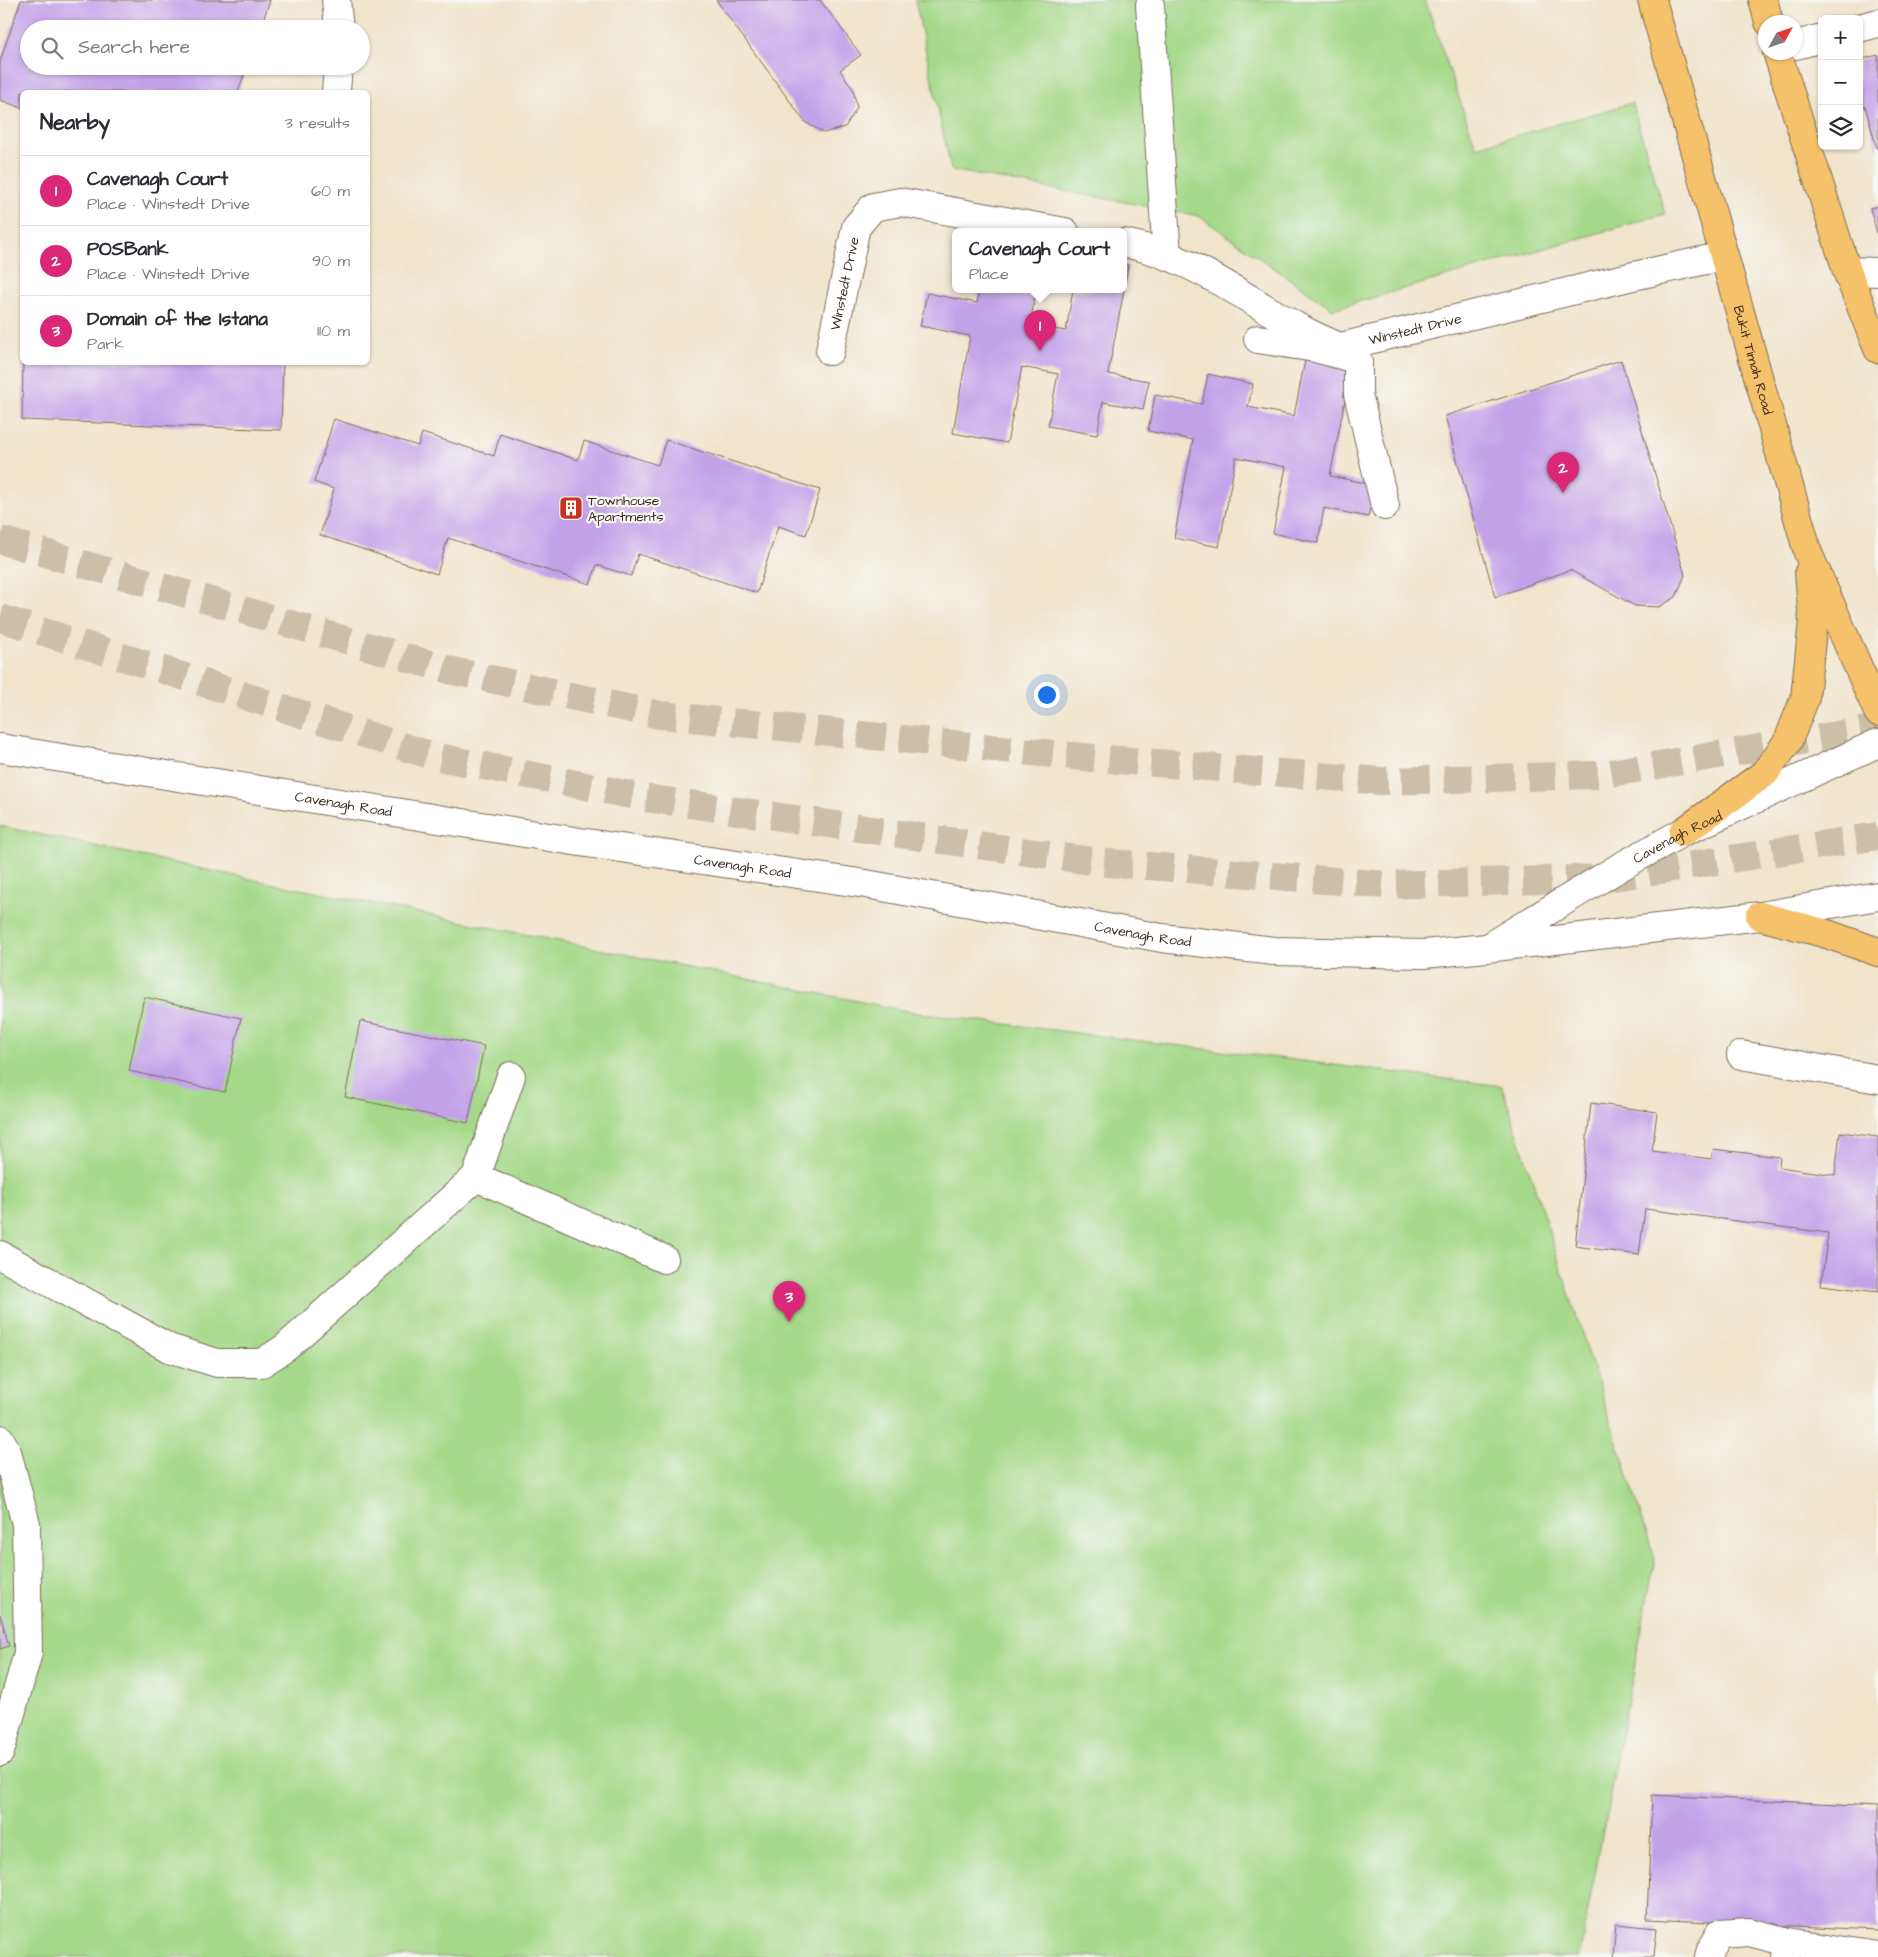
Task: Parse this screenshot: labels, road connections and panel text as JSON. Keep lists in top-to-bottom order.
{
  "streets": {
    "highway": ["Bukit Timah Road"],
    "street": ["Winstedt Drive", "Cavenagh Road"]
  },
  "crossings": [
    ["Winstedt Drive", "Bukit Timah Road"]
  ],
  "places": {
    "building": ["Townhouse Apartments"]
  },
  "north": "top right",
  "page": {
    "map_buttons": ["+", "−"],
    "search": "Search here",
    "heading": ["Nearby", "3 results"],
    "list": [
      {
        "mark": "1",
        "name": "Cavenagh Court",
        "note": "Place · Winstedt Drive",
        "value": "60 m"
      },
      {
        "mark": "2",
        "name": "POSBank",
        "note": "Place · Winstedt Drive",
        "value": "90 m"
      },
      {
        "mark": "3",
        "name": "Domain of the Istana",
        "note": "Park",
        "value": "110 m"
      }
    ],
    "popup": ["Cavenagh Court", "Place"],
    "pins": ["1", "2", "3"]
  }
}
